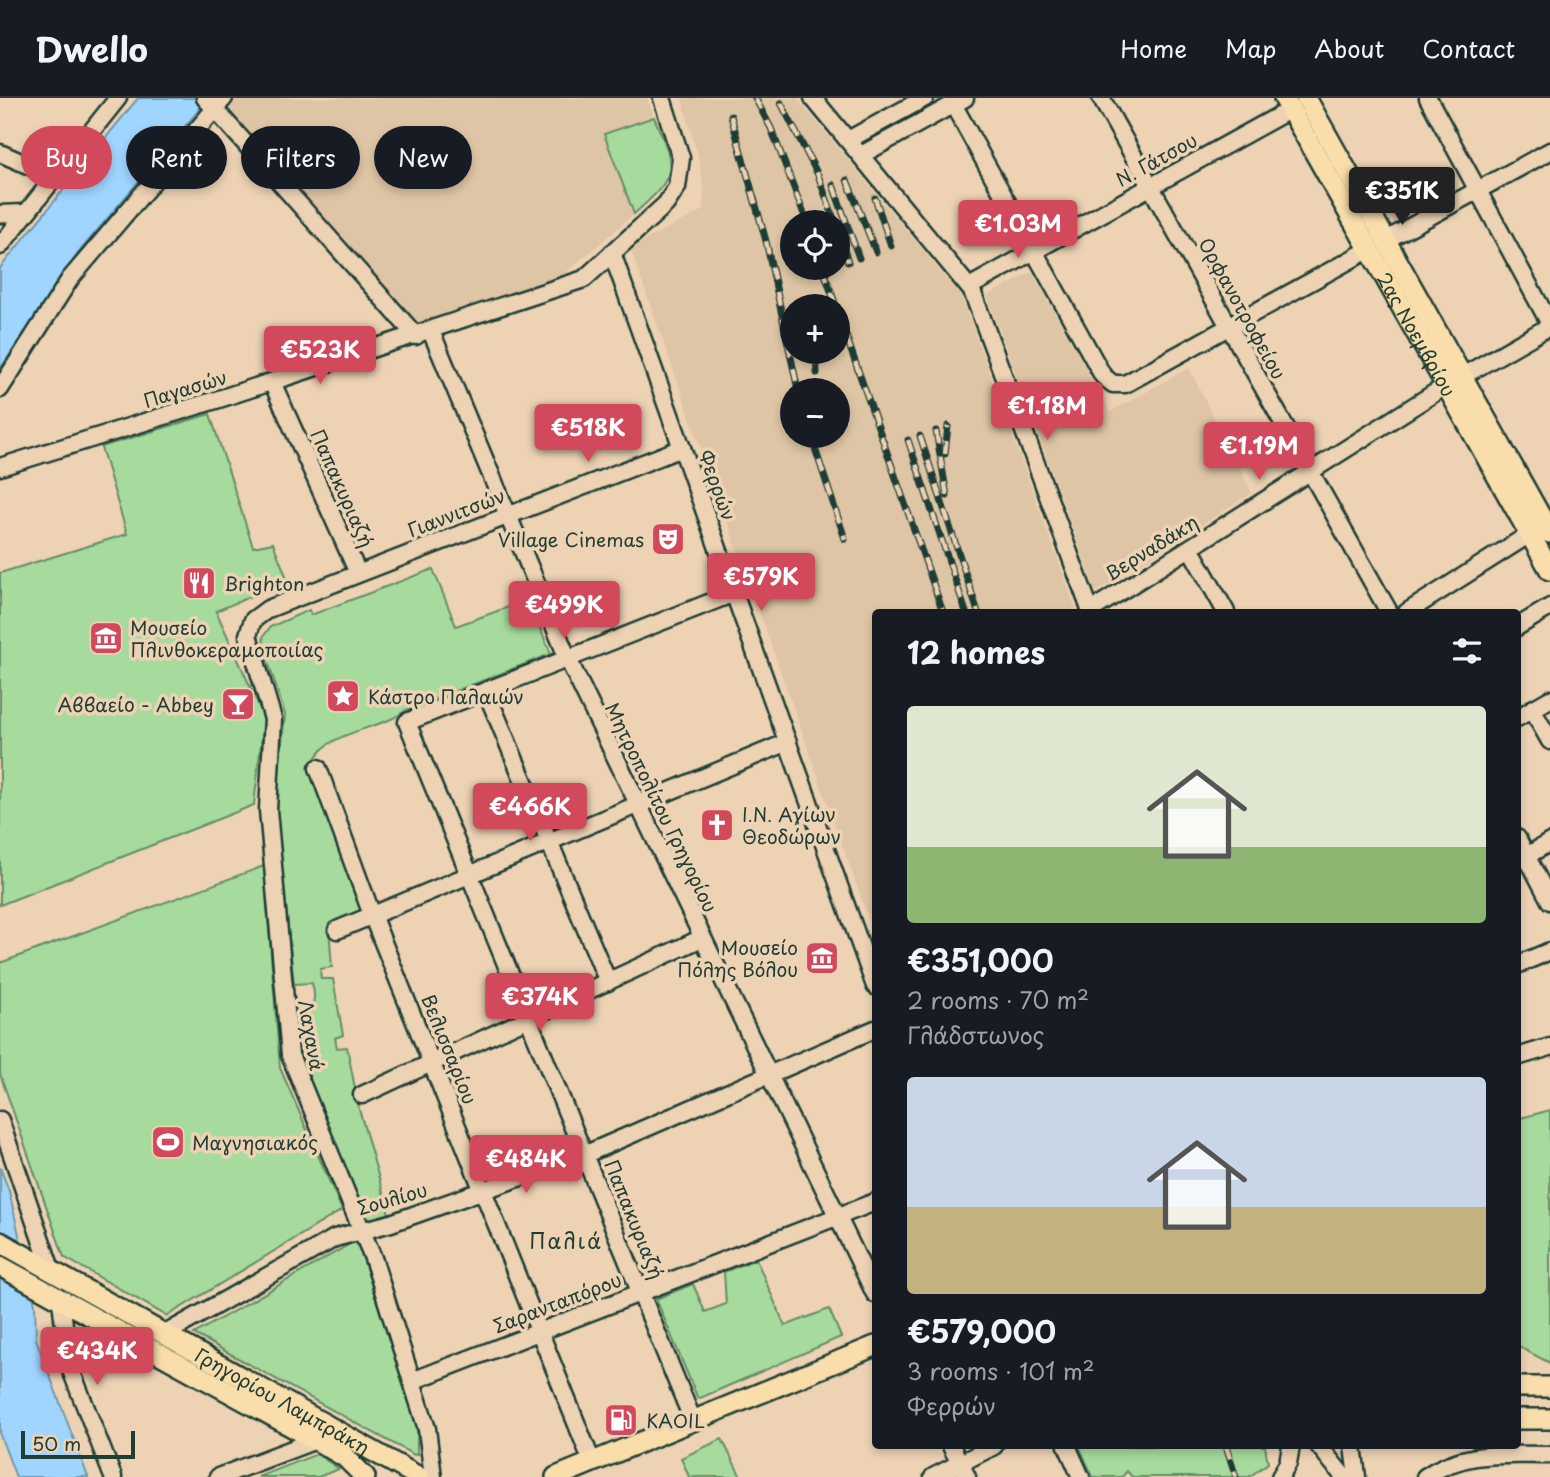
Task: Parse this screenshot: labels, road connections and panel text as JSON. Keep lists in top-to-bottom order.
{
  "streets": {
    "main road": ["2ας Νοεμβρίου", "Γρηγορίου Λαμπράκη"],
    "street": [
      "Ν. Γάτσου",
      "Ορφανοτροφείου",
      "Παγασών",
      "Φερρών",
      "Παπακυριαζή",
      "Γιαννιτσών",
      "Βερναδάκη",
      "Μητροπολίτου Γρηγορίου",
      "Λαχανά",
      "Βελισσαρίου",
      "Σουλίου",
      "Σαρανταπόρου"
    ]
  },
  "crossings": [
    ["Ν. Γάτσου", "Ορφανοτροφείου"],
    ["Ν. Γάτσου", "2ας Νοεμβρίου"],
    ["Ορφανοτροφείου", "Βερναδάκη"],
    ["2ας Νοεμβρίου", "Βερναδάκη"],
    ["Παγασών", "Φερρών"],
    ["Παγασών", "Παπακυριαζή"],
    ["Παγασών", "Μητροπολίτου Γρηγορίου"],
    ["Φερρών", "Γιαννιτσών"],
    ["Παπακυριαζή", "Γιαννιτσών"],
    ["Παπακυριαζή", "Σουλίου"],
    ["Παπακυριαζή", "Σαρανταπόρου"],
    ["Γιαννιτσών", "Μητροπολίτου Γρηγορίου"],
    ["Γιαννιτσών", "Λαχανά"],
    ["Μητροπολίτου Γρηγορίου", "Σουλίου"],
    ["Μητροπολίτου Γρηγορίου", "Σαρανταπόρου"],
    ["Λαχανά", "Σουλίου"],
    ["Λαχανά", "Σαρανταπόρου"],
    ["Βελισσαρίου", "Σουλίου"],
    ["Βελισσαρίου", "Σαρανταπόρου"],
    ["Σουλίου", "Γρηγορίου Λαμπράκη"]
  ],
  "districts": ["Παλιά"],
  "places": {
    "theatre": ["Village Cinemas"],
    "restaurant": ["Brighton"],
    "museum": ["Μουσείο Πλινθοκεραμοποιίας", "Μουσείο Πόλης Βόλου"],
    "place": ["Κάστρο Παλαιών"],
    "bar": ["Αββαείο - Abbey"],
    "church": ["Ι.Ν. Αγίων Θεοδώρων"],
    "sports": ["Μαγνησιακός"],
    "fuel station": ["KAOIL"]
  },
  "scale_bar": "50 m",
  "page": {
    "header": "Dwello",
    "nav": [
      "Home",
      "Map",
      "About",
      "Contact"
    ],
    "chip": [
      "Buy",
      "Rent",
      "Filters",
      "New"
    ],
    "price": [
      "€351K",
      "€1.03M",
      "€523K",
      "€1.18M",
      "€518K",
      "€1.19M",
      "€579K",
      "€499K",
      "€466K",
      "€374K",
      "€484K",
      "€434K"
    ],
    "map_buttons": ["+", "−"],
    "heading": "12 homes",
    "list": [
      {
        "name": "€351,000",
        "note": "2 rooms · 70 m² · Γλάδστωνος"
      },
      {
        "name": "€579,000",
        "note": "3 rooms · 101 m² · Φερρών"
      }
    ],
    "scale": "50 m"
  }
}
